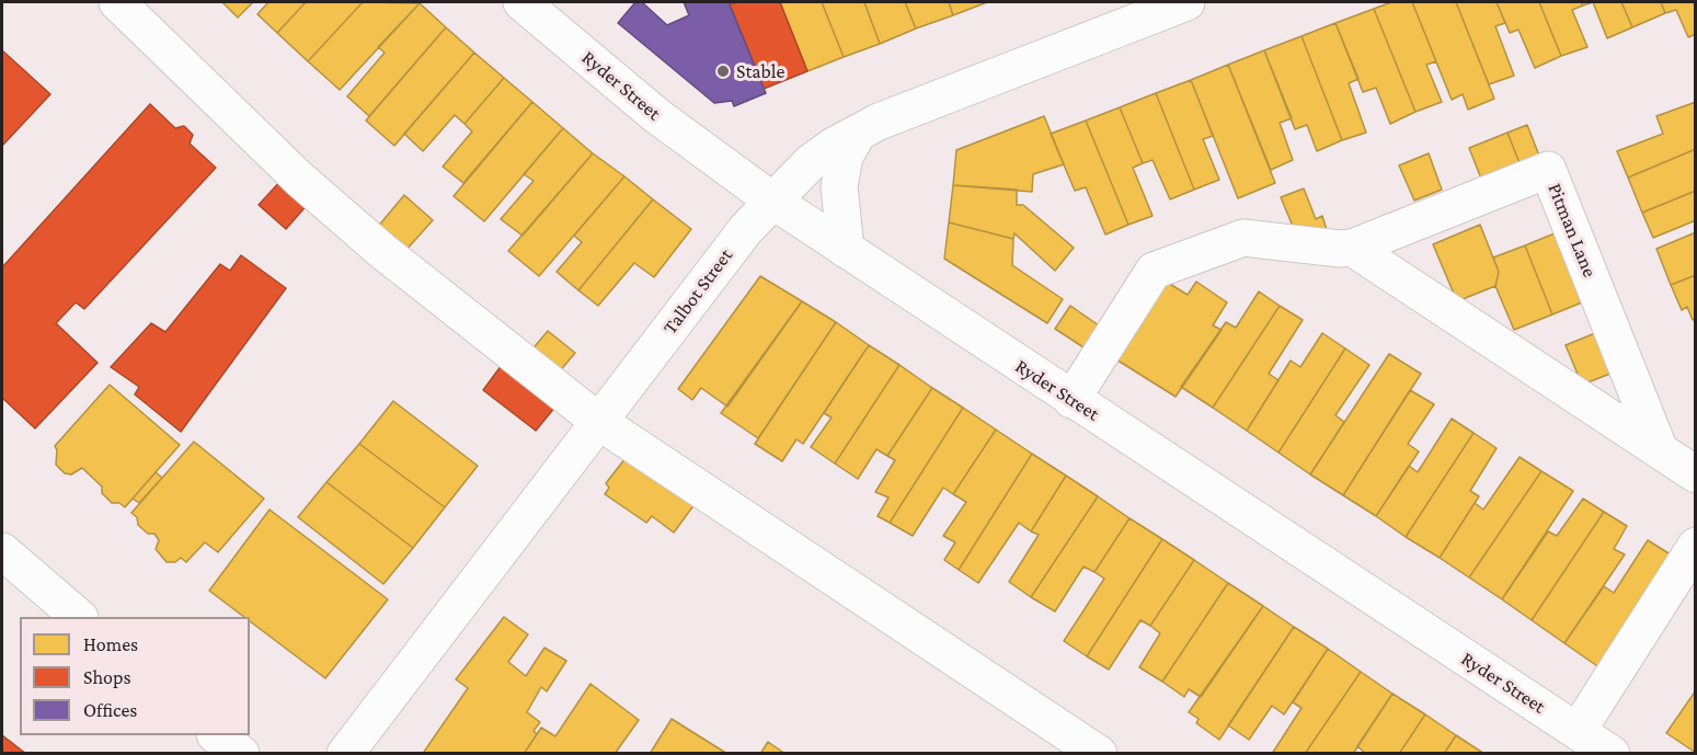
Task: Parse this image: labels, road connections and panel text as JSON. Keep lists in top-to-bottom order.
{
  "streets": {
    "street": ["Ryder Street", "Pitman Lane", "Talbot Street"]
  },
  "crossings": [
    ["Ryder Street", "Pitman Lane"],
    ["Ryder Street", "Talbot Street"]
  ],
  "places": ["Stable"],
  "legend": ["Homes", "Shops", "Offices"]
}
